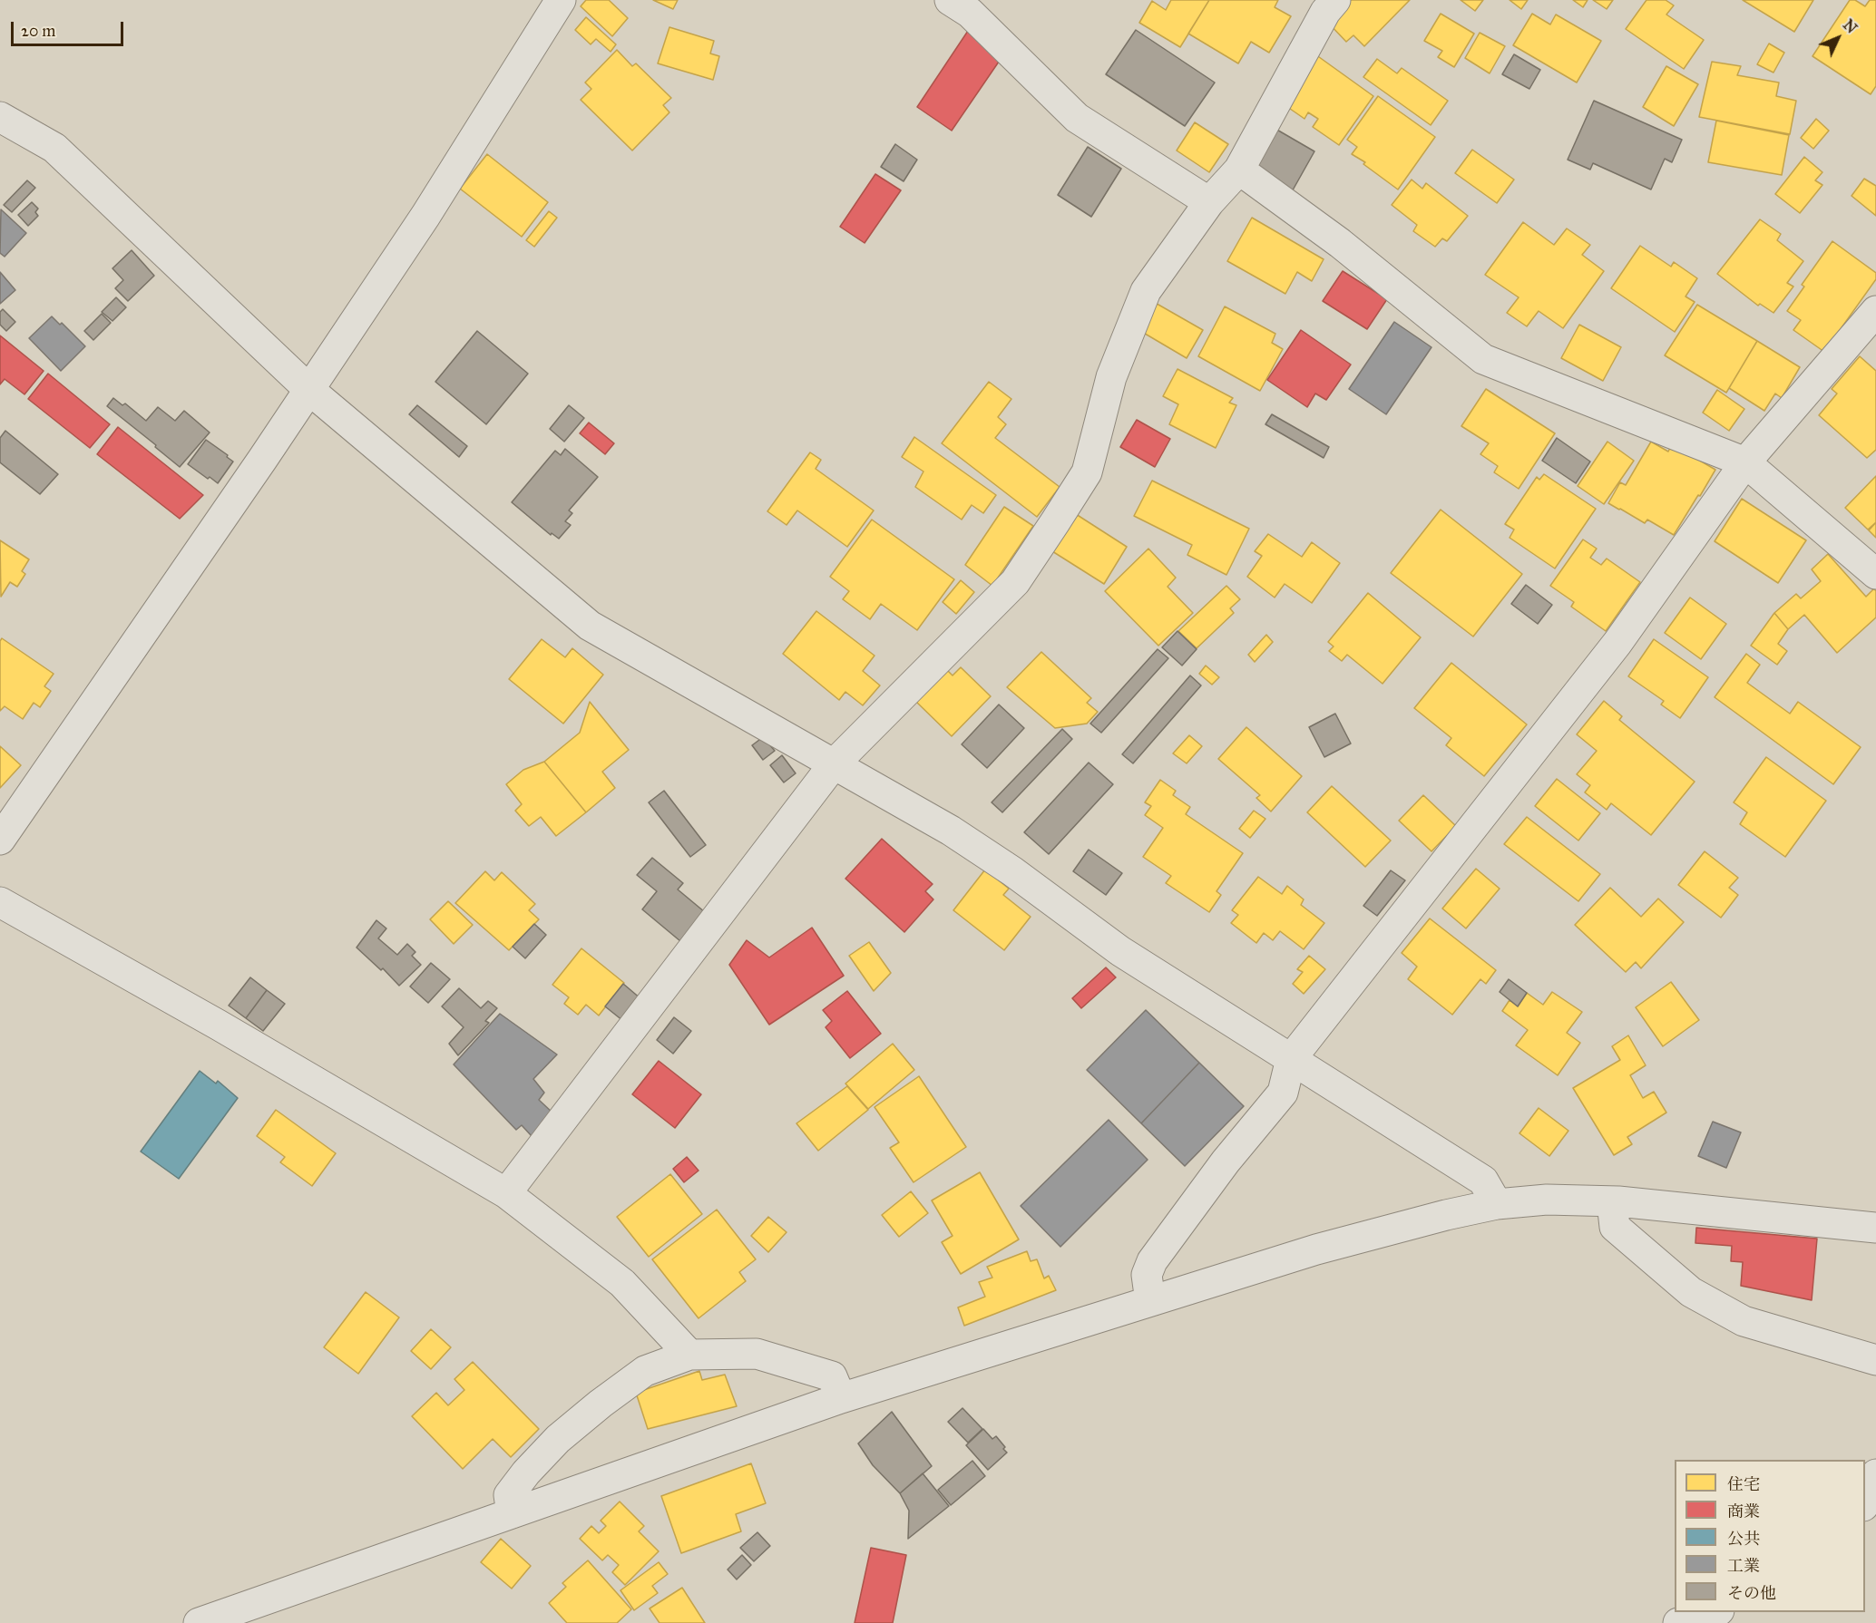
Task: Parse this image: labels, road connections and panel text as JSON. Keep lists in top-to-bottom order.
{
  "legend": [
    "住宅",
    "商業",
    "公共",
    "工業",
    "その他"
  ],
  "scale_bar": "20 m",
  "north": "top right"
}
